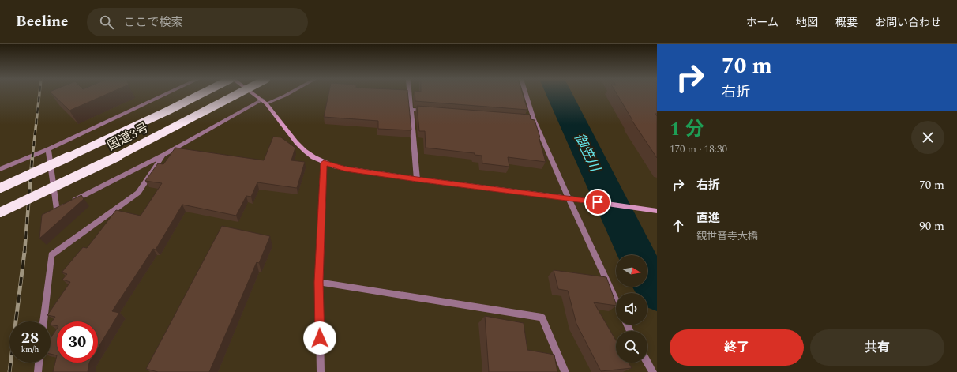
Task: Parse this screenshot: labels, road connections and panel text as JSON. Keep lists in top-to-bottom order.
{
  "streets": {
    "highway": ["国道3号"]
  },
  "water": ["御笠川"],
  "north": "right",
  "page": {
    "header": "Beeline",
    "search": "ここで検索",
    "nav": [
      "ホーム",
      "地図",
      "概要",
      "お問い合わせ"
    ],
    "turn": ["70 m", "右折"],
    "heading": ["1 分", "170 m · 18:30"],
    "list": [
      {
        "name": "右折",
        "value": "70 m"
      },
      {
        "name": "直進",
        "note": "観世音寺大橋",
        "value": "90 m"
      }
    ],
    "speed": "28 km/h",
    "limit": "30",
    "buttons": ["終了", "共有"]
  }
}
